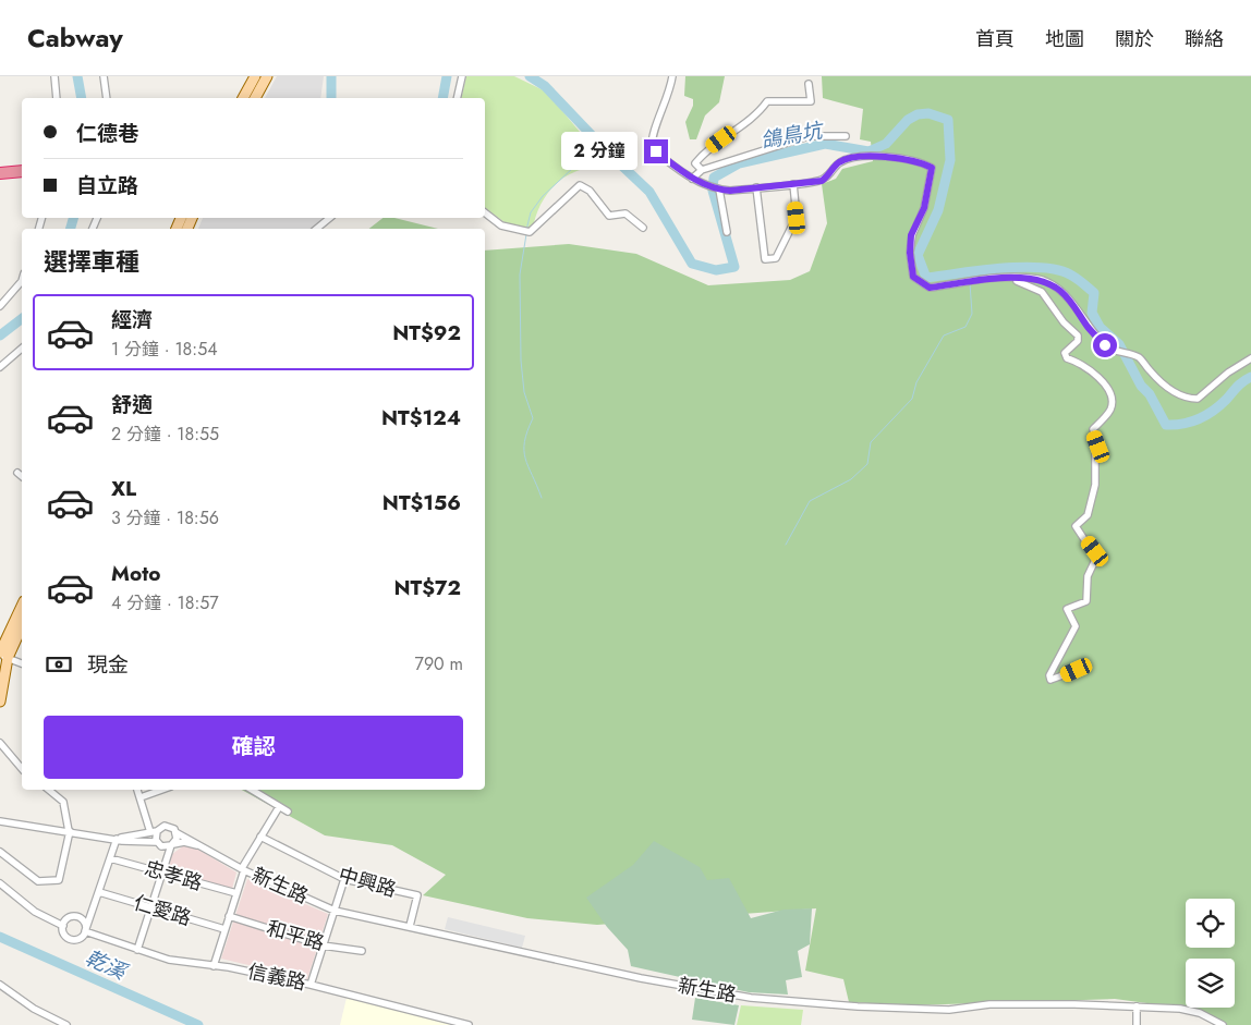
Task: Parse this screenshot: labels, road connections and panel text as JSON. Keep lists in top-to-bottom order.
{
  "streets": {
    "street": [
      "忠孝路",
      "中興路",
      "新生路",
      "仁愛路",
      "和平路",
      "信義路"
    ]
  },
  "crossings": [
    ["中興路", "新生路"]
  ],
  "water": ["鴿鳥坑", "乾溪"],
  "page": {
    "header": "Cabway",
    "nav": [
      "首頁",
      "地圖",
      "關於",
      "聯絡"
    ],
    "banner": ["仁德巷", "自立路"],
    "bubble": "2 分鐘",
    "heading": "選擇車種",
    "list": [
      {
        "name": "經濟",
        "note": "1 分鐘 · 18:54",
        "value": "NT$92"
      },
      {
        "name": "舒適",
        "note": "2 分鐘 · 18:55",
        "value": "NT$124"
      },
      {
        "name": "XL",
        "note": "3 分鐘 · 18:56",
        "value": "NT$156"
      },
      {
        "name": "Moto",
        "note": "4 分鐘 · 18:57",
        "value": "NT$72"
      }
    ],
    "pay": ["現金", "790 m"],
    "buttons": "確認"
  }
}
